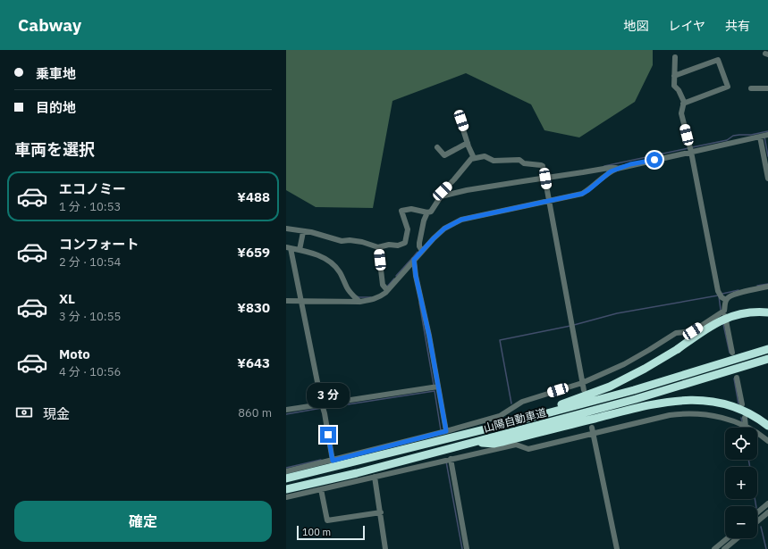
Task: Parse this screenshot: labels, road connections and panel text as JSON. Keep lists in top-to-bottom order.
{
  "streets": {
    "highway": ["山陽自動車道"]
  },
  "scale_bar": "100 m",
  "page": {
    "header": "Cabway",
    "nav": ["地図", "レイヤ", "共有"],
    "banner": ["乗車地", "目的地"],
    "heading": "車両を選択",
    "list": [
      {
        "name": "エコノミー",
        "note": "1 分 · 10:53",
        "value": "¥488"
      },
      {
        "name": "コンフォート",
        "note": "2 分 · 10:54",
        "value": "¥659"
      },
      {
        "name": "XL",
        "note": "3 分 · 10:55",
        "value": "¥830"
      },
      {
        "name": "Moto",
        "note": "4 分 · 10:56",
        "value": "¥643"
      }
    ],
    "bubble": "3 分",
    "pay": ["現金", "860 m"],
    "map_buttons": ["+", "−"],
    "buttons": "確定",
    "scale": "100 m"
  }
}
